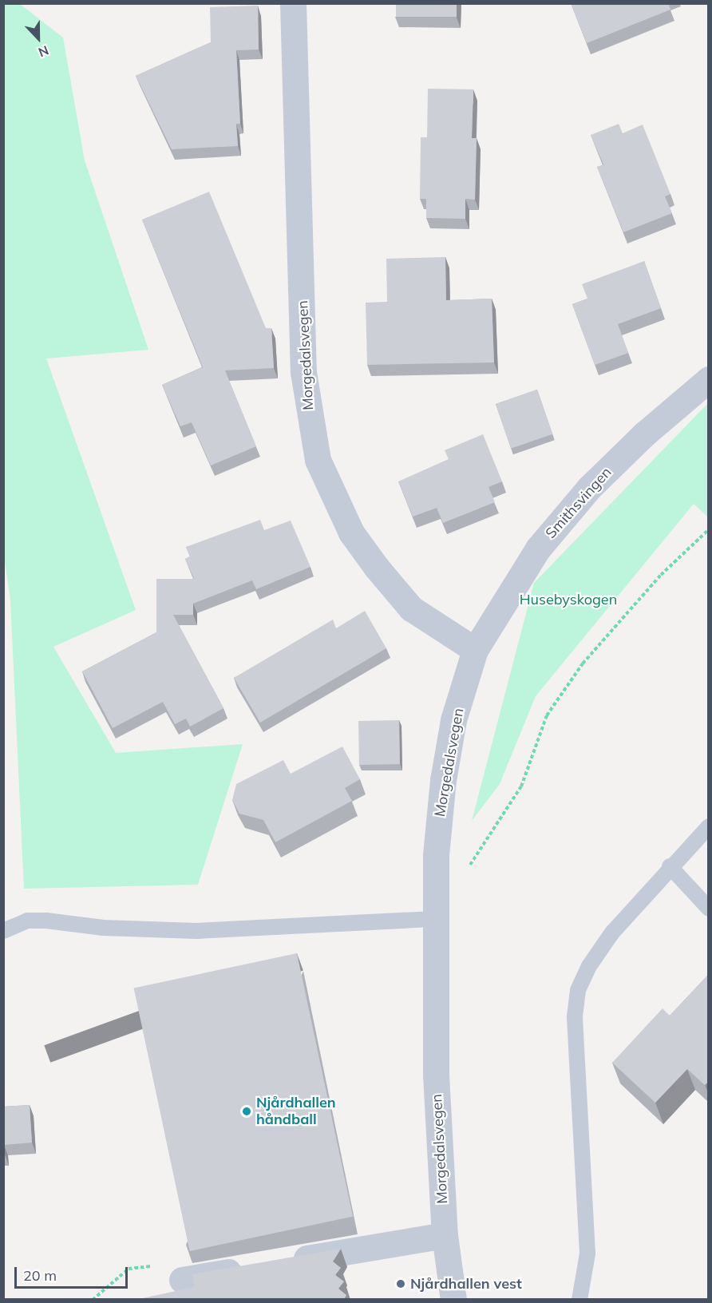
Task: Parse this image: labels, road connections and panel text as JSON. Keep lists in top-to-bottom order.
{
  "streets": {
    "street": ["Morgedalsvegen", "Smithsvingen"]
  },
  "crossings": [
    ["Morgedalsvegen", "Smithsvingen"]
  ],
  "parks": ["Husebyskogen"],
  "places": ["Njårdhallen håndball", "Njårdhallen vest"],
  "scale_bar": "20 m",
  "north": "bottom"
}
